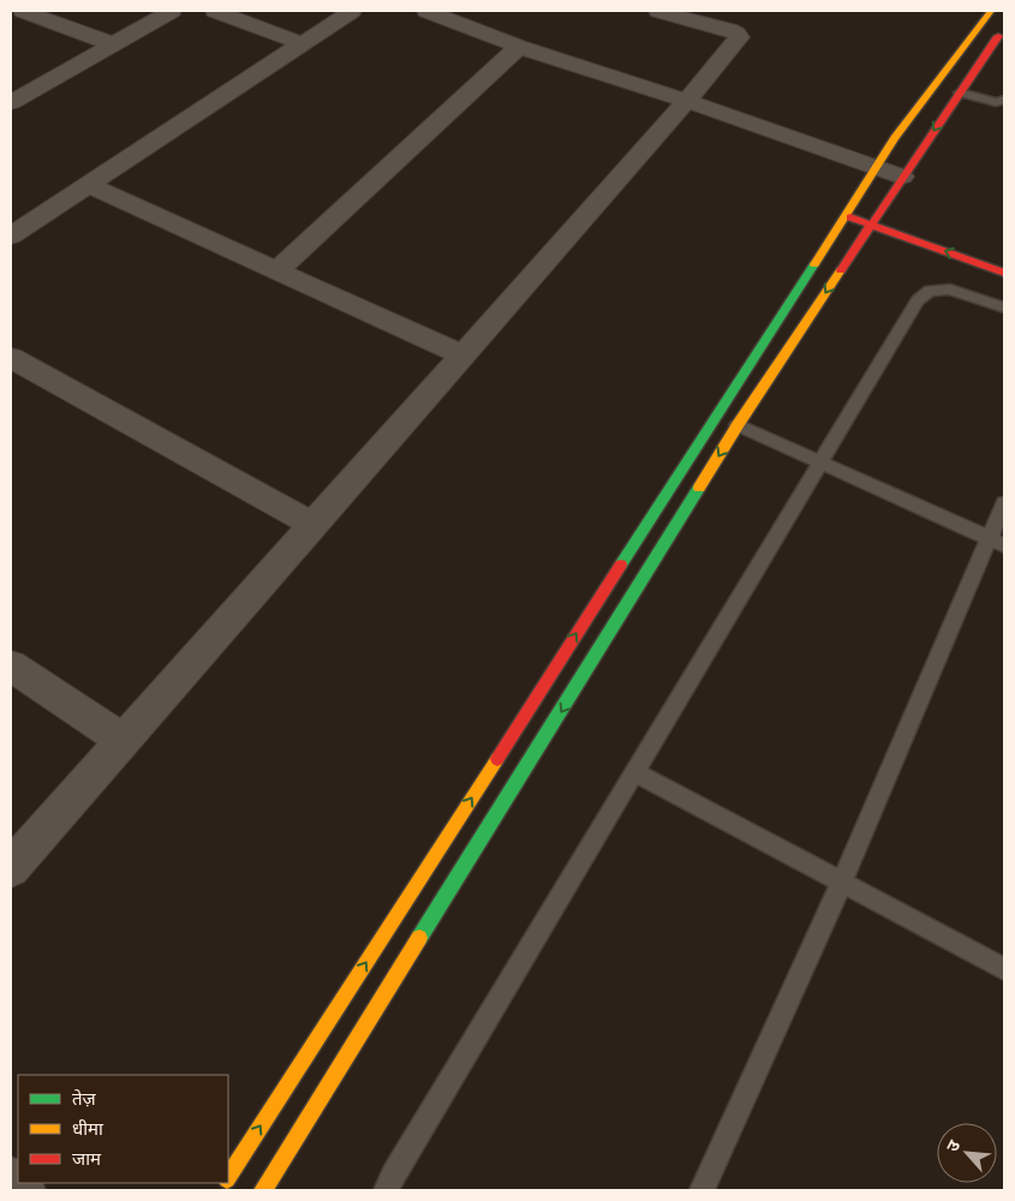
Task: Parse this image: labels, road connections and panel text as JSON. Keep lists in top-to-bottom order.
{
  "legend": ["तेज़", "धीमा", "जाम"],
  "north": "top left"
}
